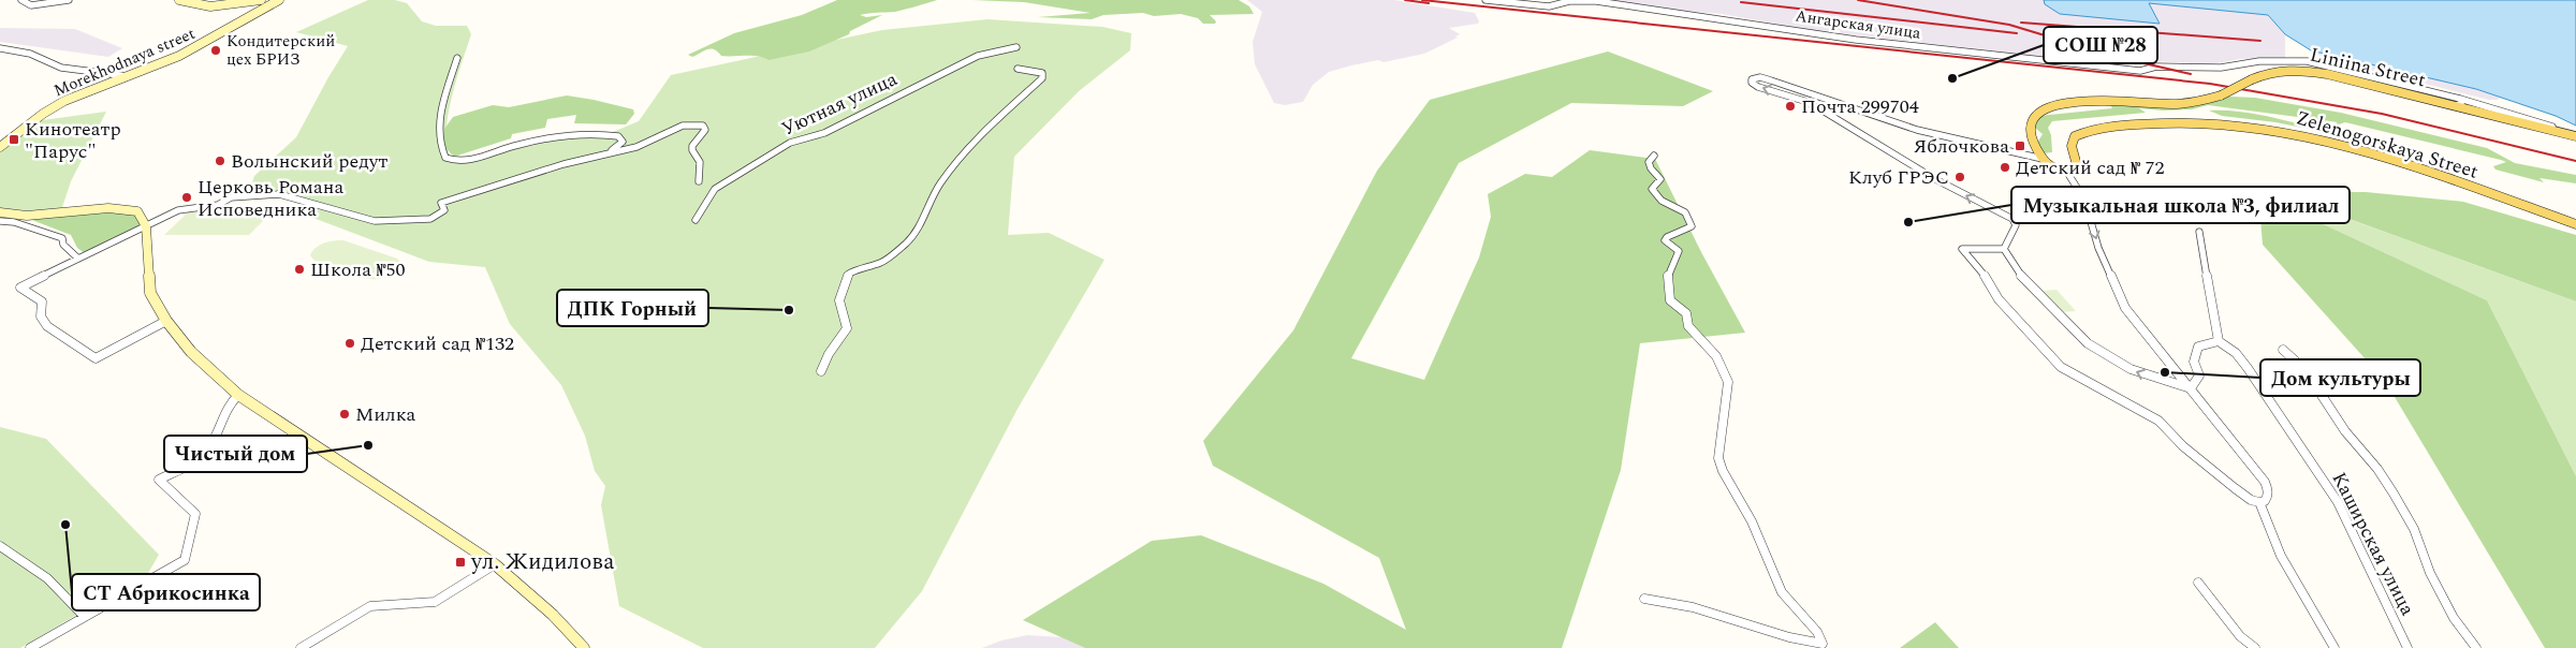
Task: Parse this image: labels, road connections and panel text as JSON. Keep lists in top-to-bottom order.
{
  "streets": {
    "main road": ["Morekhodnaya street", "Liniina Street", "Zelenogorskaya Street"],
    "street": ["Ангарская улица", "Уютная улица", "Каширская улица"]
  },
  "crossings": [
    ["Ангарская улица", "Liniina Street"]
  ],
  "places": {
    "other": [
      "Кондитерский цех БРИЗ",
      "СОШ №28",
      "Почта 299704",
      "Волынский редут",
      "Детский сад № 72",
      "Клуб ГРЭС",
      "Церковь Романа Исповедника",
      "Музыкальная школа №3, филиал",
      "Школа №50",
      "ДПК Горный",
      "Детский сад №132",
      "Дом культуры",
      "Милка",
      "Чистый дом",
      "СТ Абрикосинка"
    ],
    "transit": ["Кинотеатр \"Парус\"", "Яблочкова", "ул. Жидилова"]
  }
}
